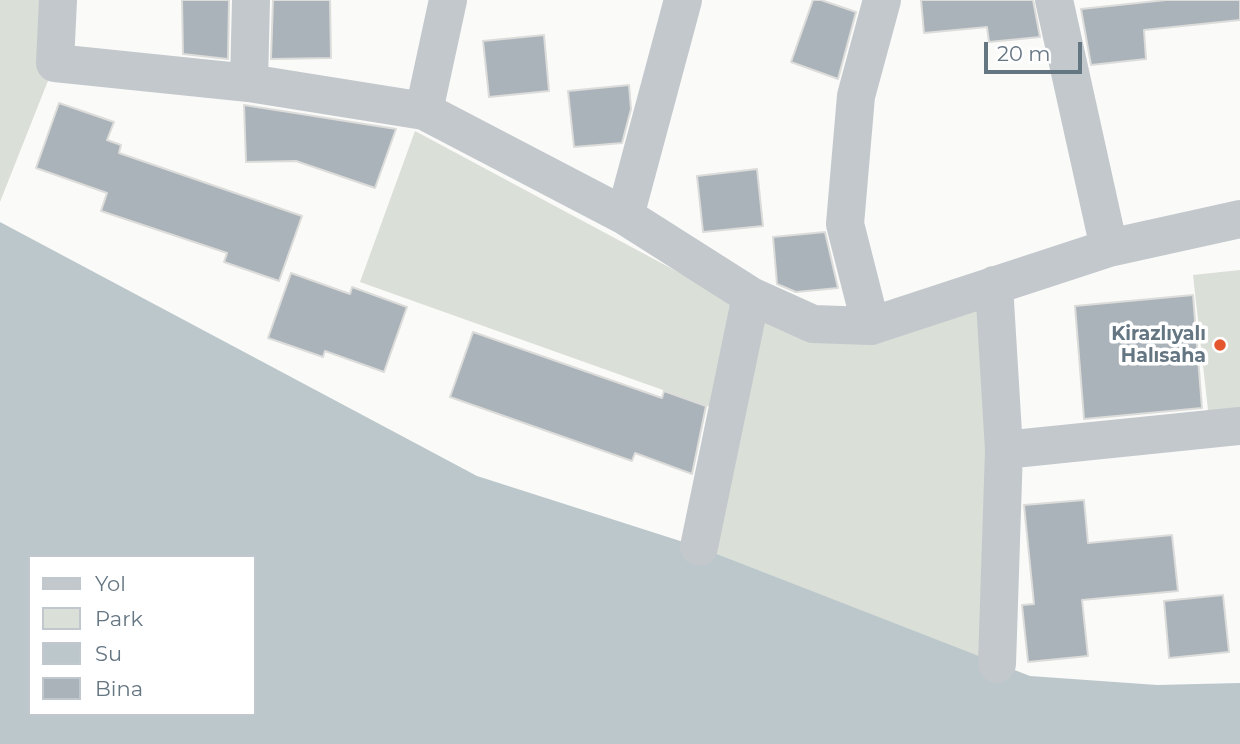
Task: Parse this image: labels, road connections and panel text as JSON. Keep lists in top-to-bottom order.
{
  "places": ["Kirazlıyalı Halısaha"],
  "legend": [
    "Yol",
    "Park",
    "Su",
    "Bina"
  ],
  "scale_bar": "20 m"
}
